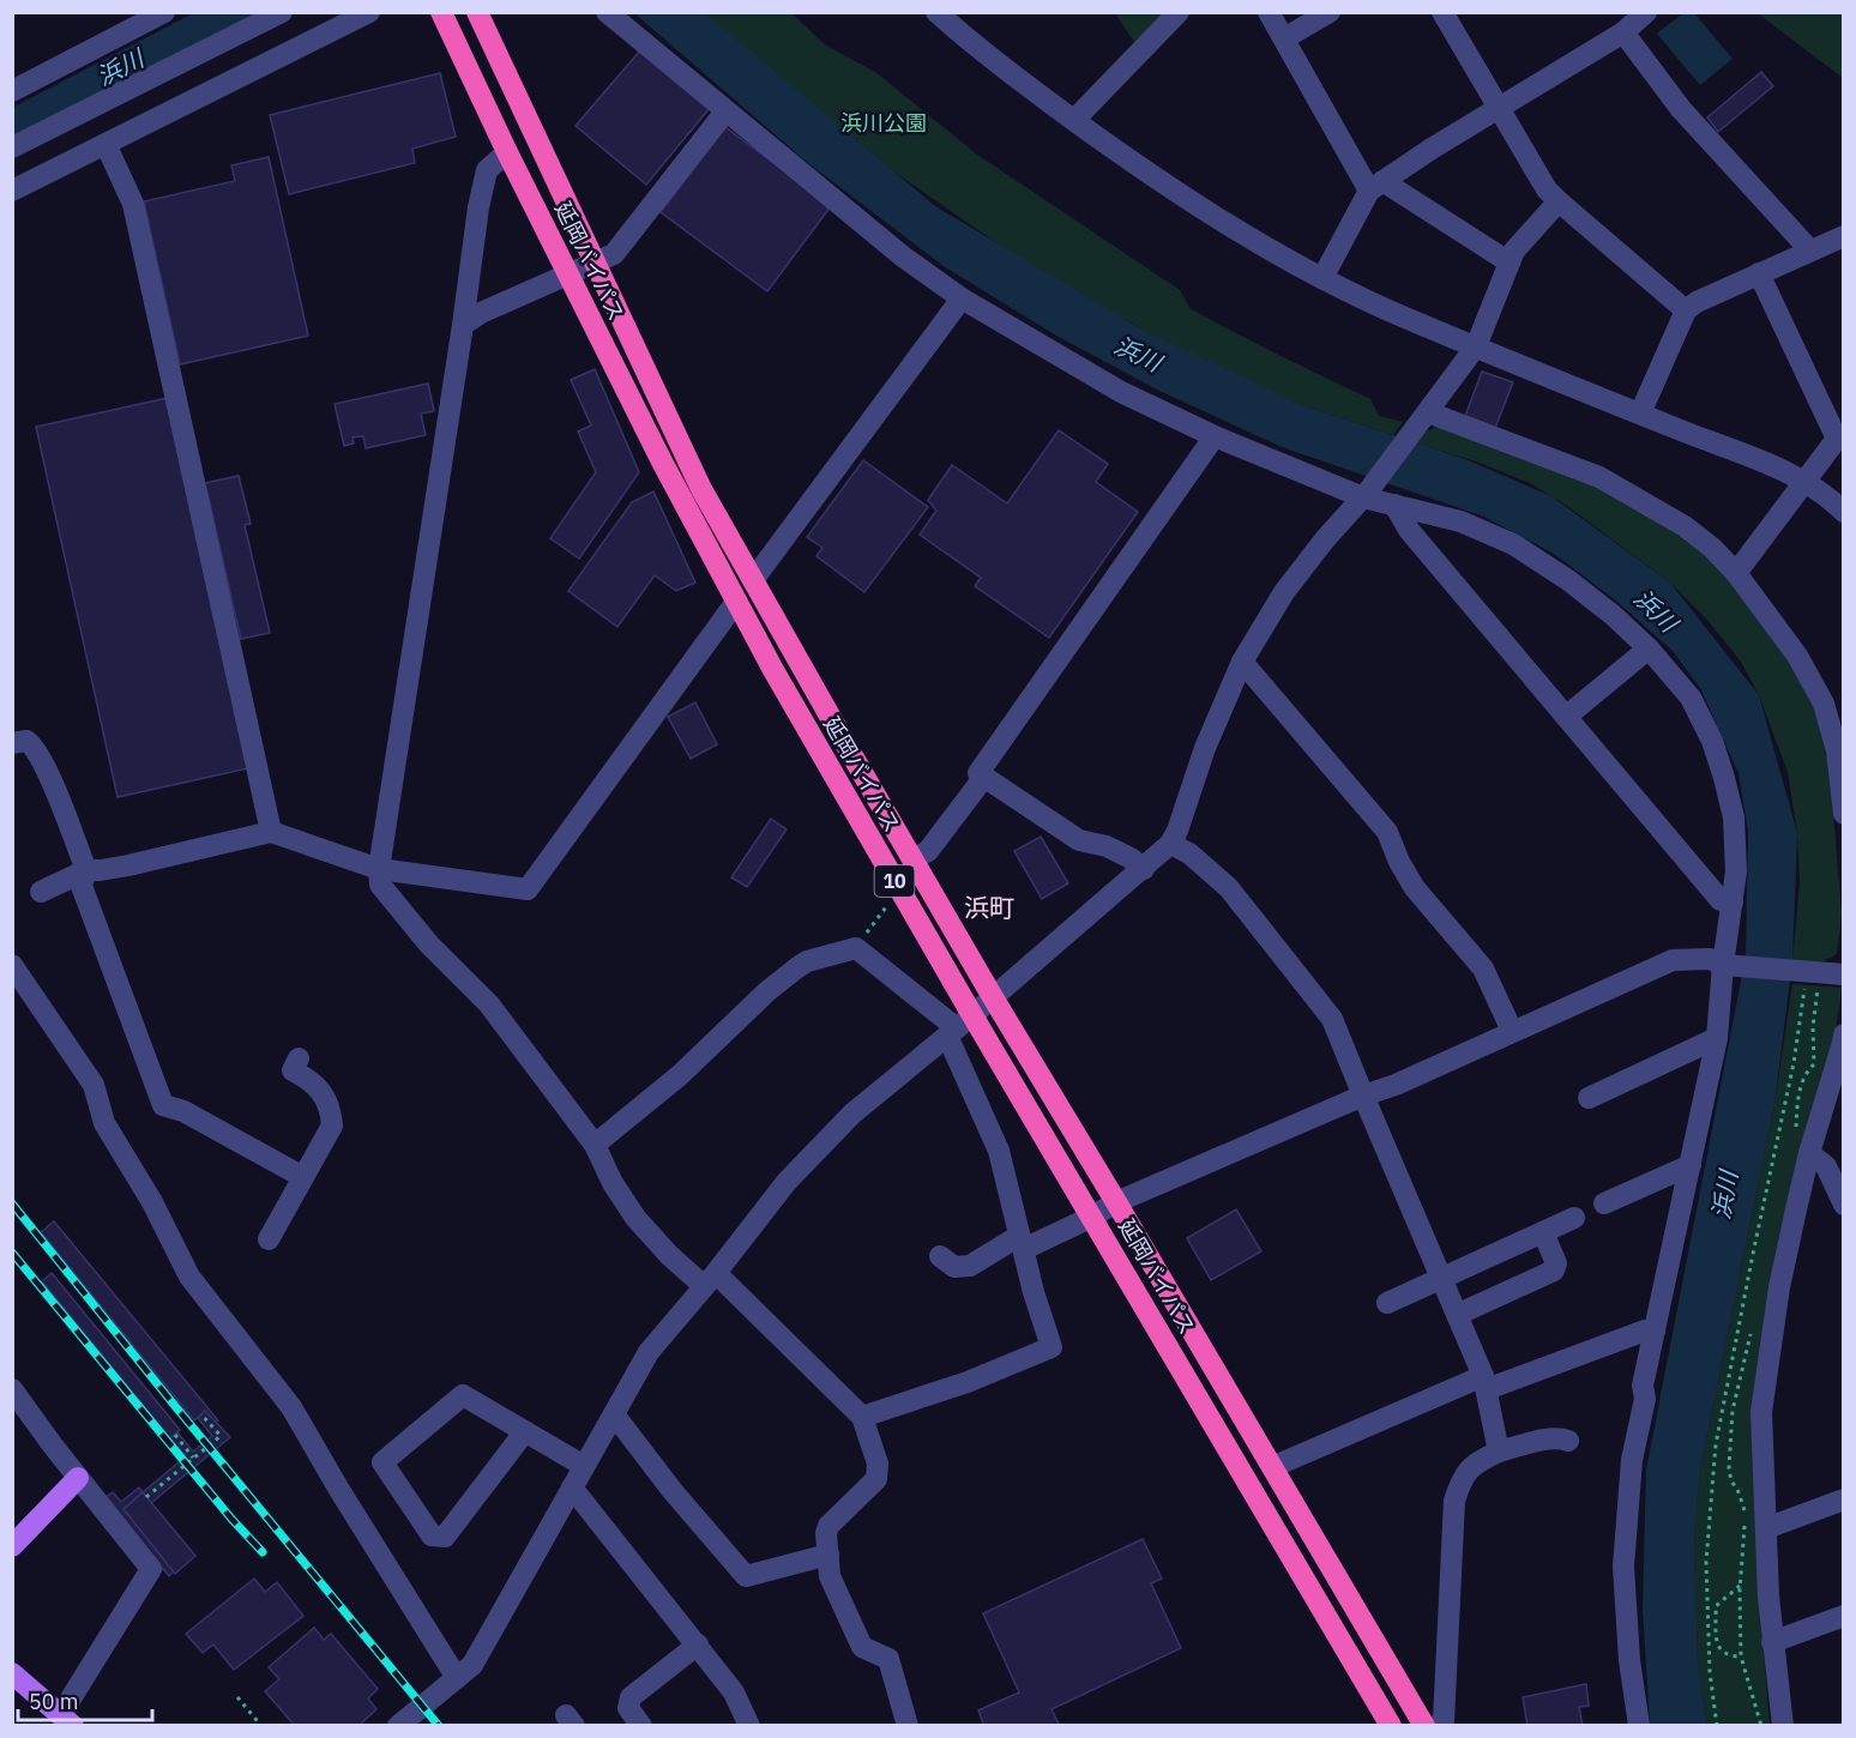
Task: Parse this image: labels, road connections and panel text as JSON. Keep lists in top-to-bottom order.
{
  "streets": {
    "highway": ["延岡バイパス", "10"]
  },
  "districts": ["浜町"],
  "water": ["浜川"],
  "parks": ["浜川公園"],
  "scale_bar": "50 m"
}
